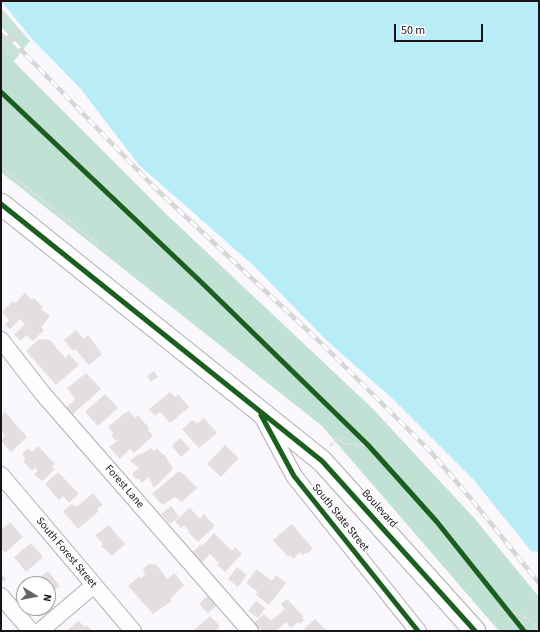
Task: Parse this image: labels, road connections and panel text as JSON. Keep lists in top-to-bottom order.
{
  "streets": {
    "main road": ["Boulevard"],
    "street": ["Forest Lane", "South State Street", "South Forest Street"]
  },
  "crossings": [
    ["Boulevard", "South State Street"]
  ],
  "scale_bar": "50 m",
  "north": "right"
}
